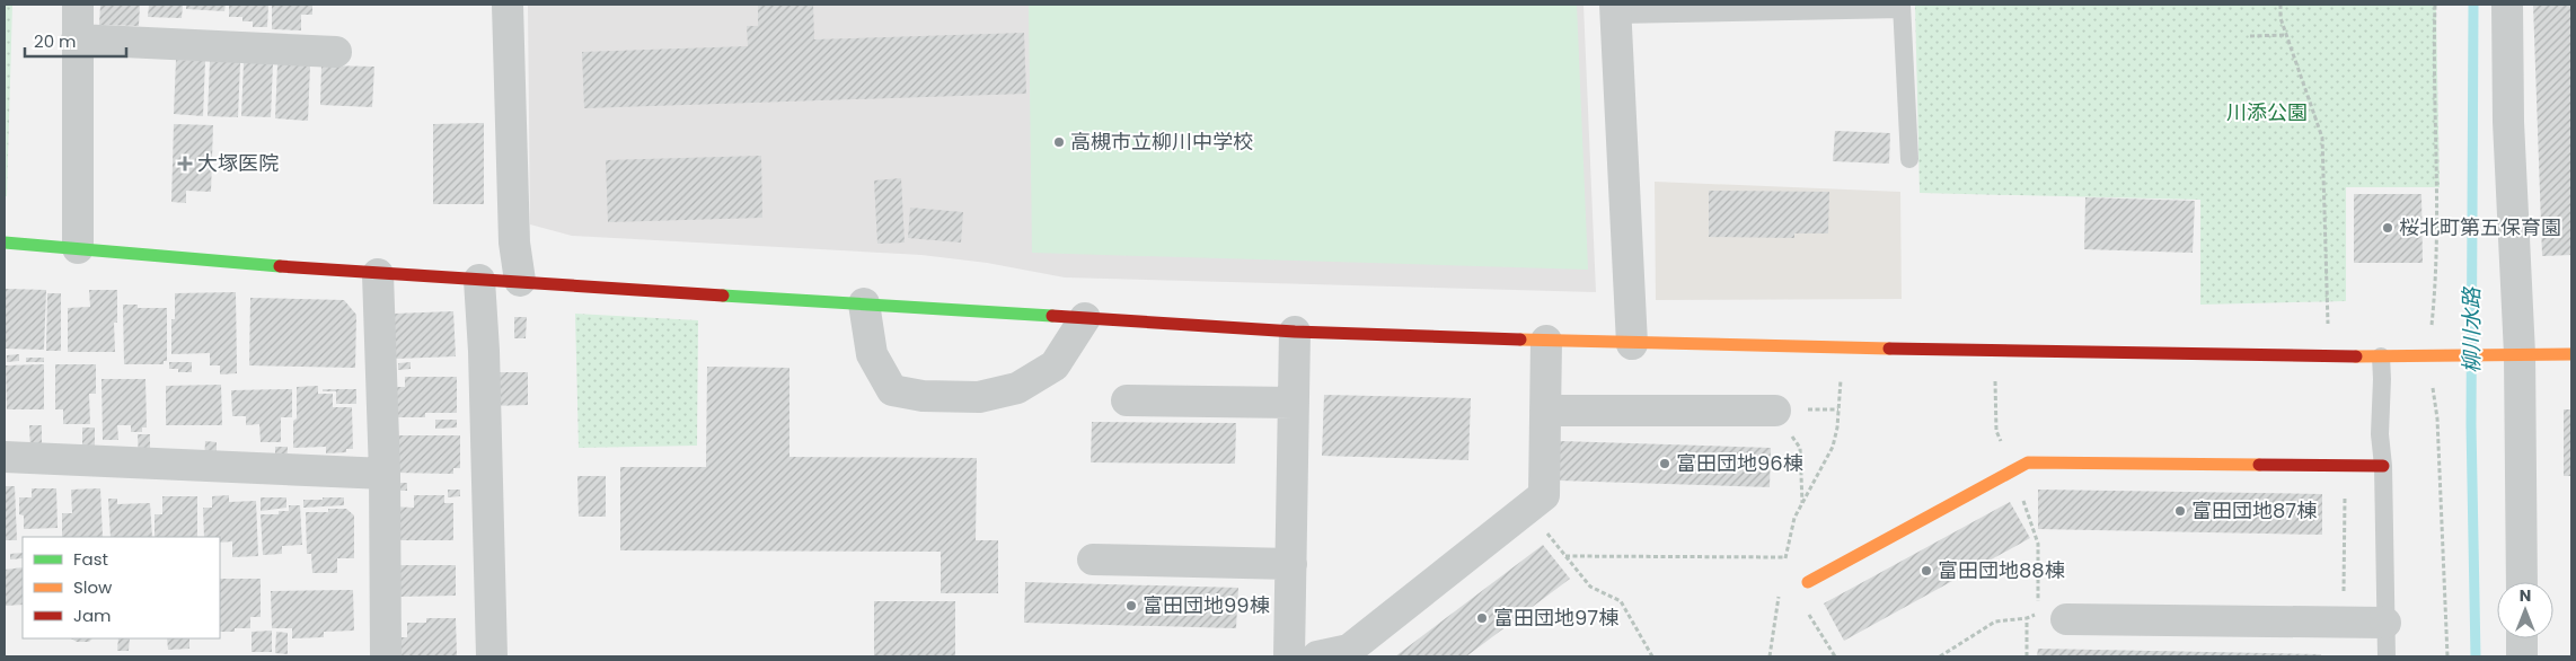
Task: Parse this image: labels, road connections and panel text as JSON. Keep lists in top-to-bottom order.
{
  "water": ["柳川水路"],
  "parks": ["川添公園"],
  "places": {
    "other": [
      "高槻市立柳川中学校",
      "桜北町第五保育園",
      "富田団地96棟",
      "富田団地87棟",
      "富田団地88棟",
      "富田団地99棟",
      "富田団地97棟"
    ],
    "health": ["大塚医院"]
  },
  "legend": ["Fast", "Slow", "Jam"],
  "scale_bar": "20 m",
  "north": "top"
}
